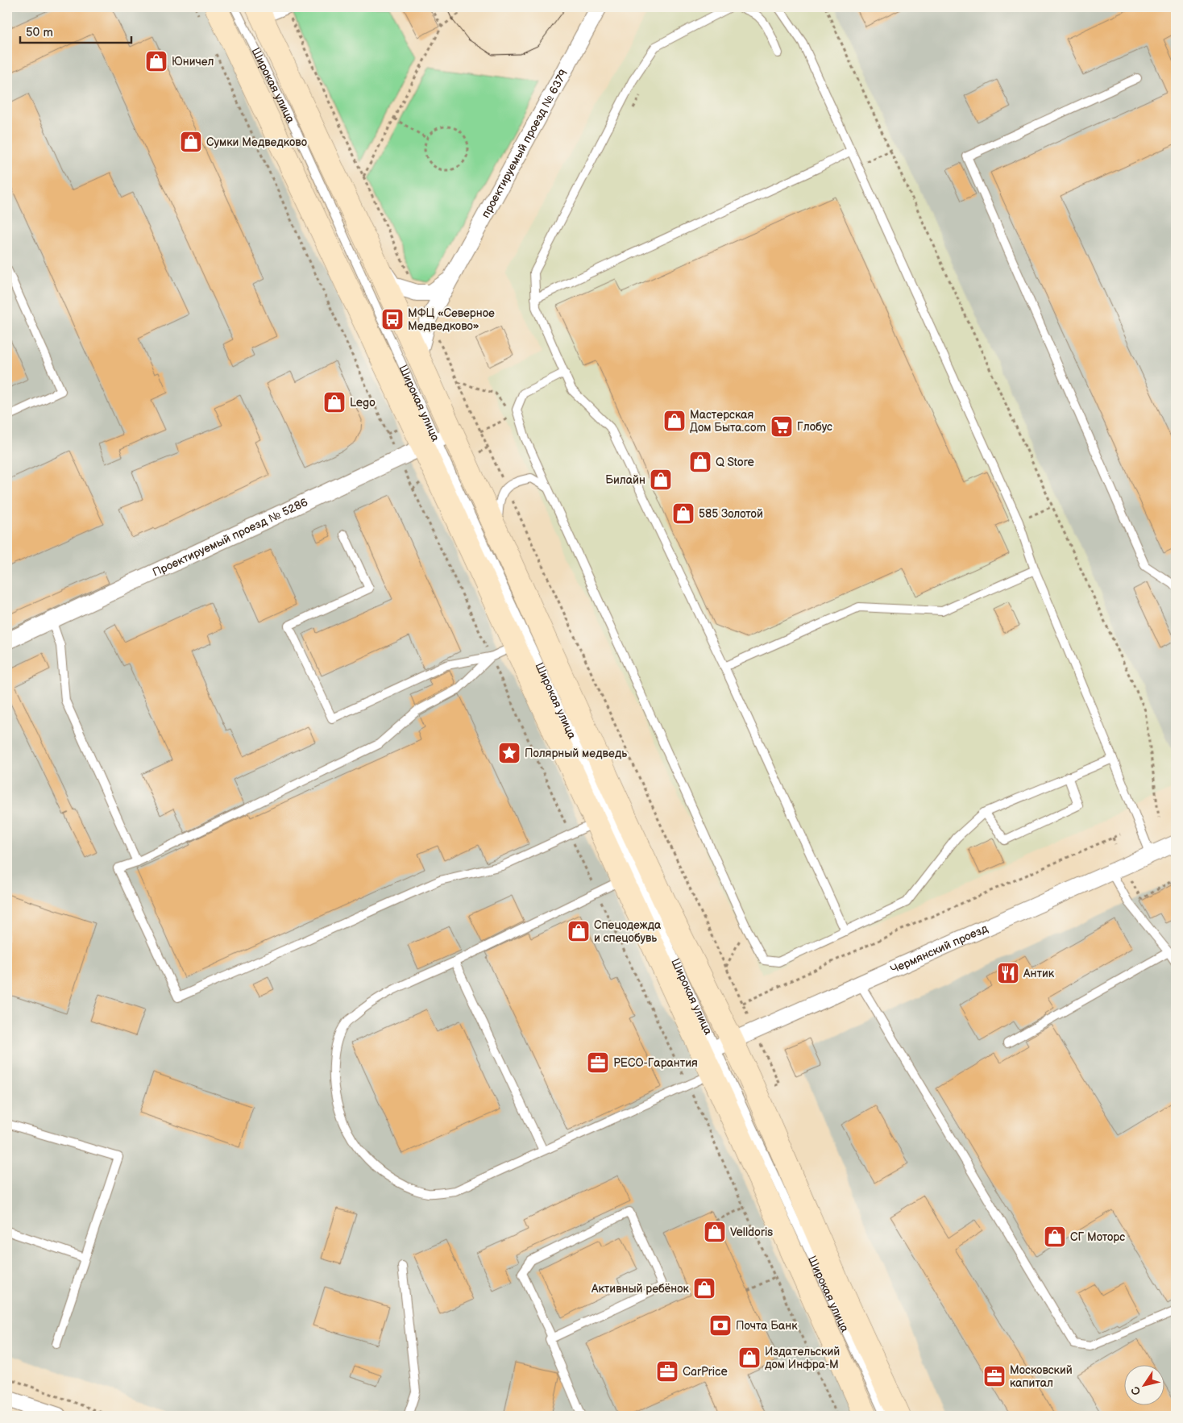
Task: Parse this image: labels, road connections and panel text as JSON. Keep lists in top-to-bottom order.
{
  "streets": {
    "main road": ["Широкая улица"],
    "street": ["проектируемый проезд № 6379", "Проектируемый проезд № 5286", "Чермянский проезд"]
  },
  "crossings": [
    ["Широкая улица", "проектируемый проезд № 6379"],
    ["Широкая улица", "Проектируемый проезд № 5286"],
    ["Широкая улица", "Чермянский проезд"]
  ],
  "places": {
    "shop": [
      "Юничел",
      "Сумки Медведково",
      "Lego",
      "Мастерская Дом Быта.com",
      "Q Store",
      "Билайн",
      "585 Золотой",
      "Спецодежда и спецобувь",
      "Velldoris",
      "СГ Моторс",
      "Активный ребёнок",
      "Издательский дом Инфра-М"
    ],
    "bus stop": ["МФЦ «Северное Медведково»"],
    "supermarket": ["Глобус"],
    "place": ["Полярный медведь"],
    "restaurant": ["Антик"],
    "office": ["РЕСО-Гарантия", "CarPrice", "Московский капитал"],
    "bank": ["Почта Банк"]
  },
  "scale_bar": "50 m",
  "north": "bottom left"
}
